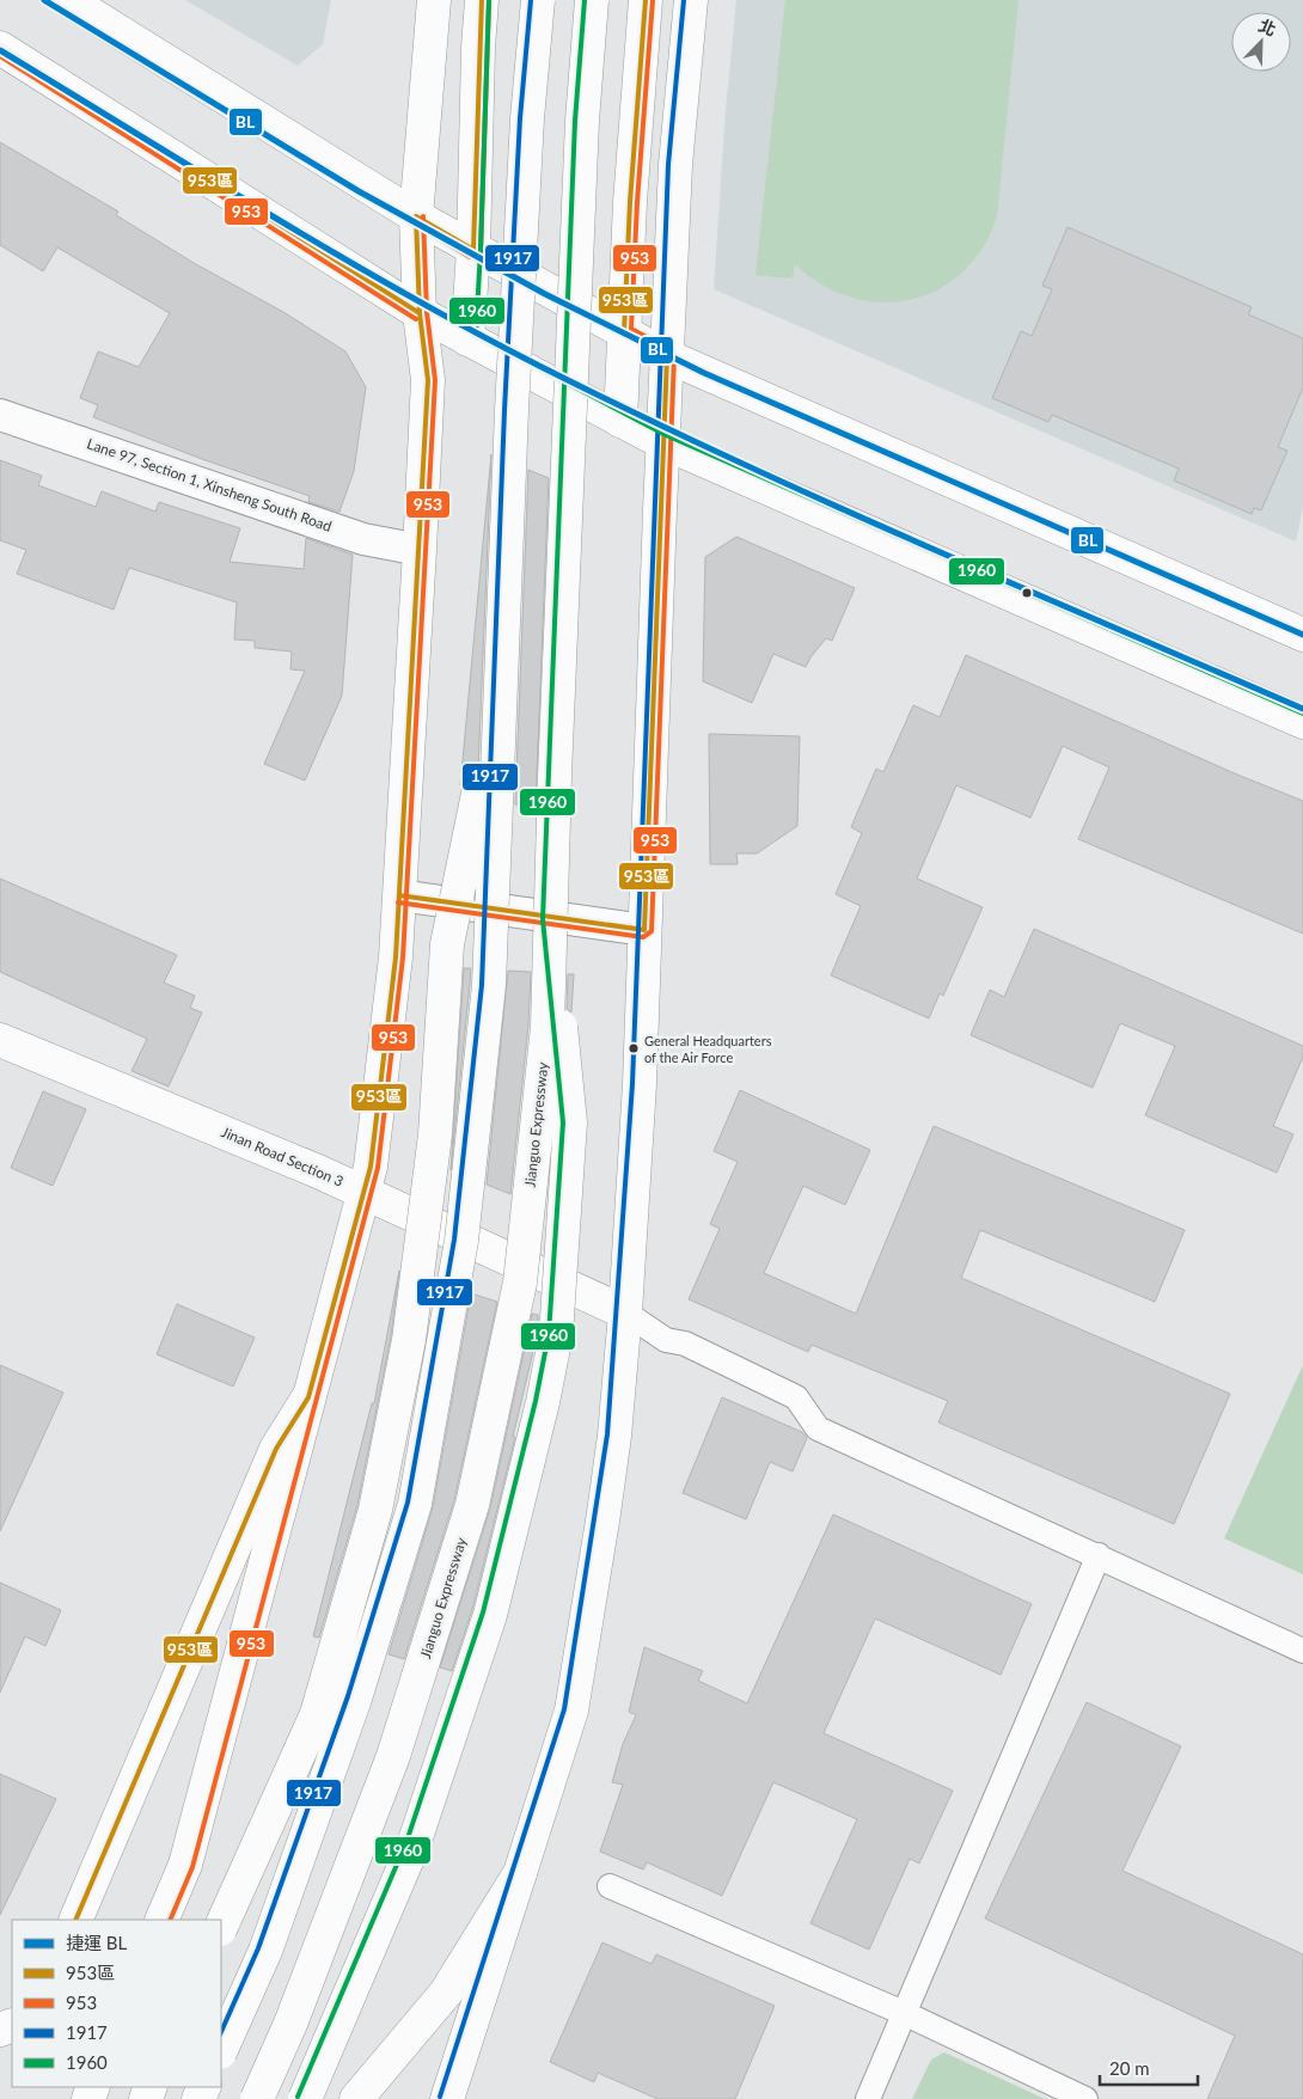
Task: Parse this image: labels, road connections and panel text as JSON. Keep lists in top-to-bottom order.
{
  "streets": {
    "main road": ["Jianguo Expressway", "Jinan Road Section 3"],
    "street": ["Lane 97, Section 1, Xinsheng South Road"]
  },
  "places": ["General Headquarters of the Air Force"],
  "lines": [
    "metro line BL",
    "transit line 953區",
    "transit line 953",
    "transit line 1917",
    "transit line 1960"
  ],
  "legend": [
    "捷運 BL",
    "953區",
    "953",
    "1917",
    "1960"
  ],
  "scale_bar": "20 m",
  "north": "top right"
}
